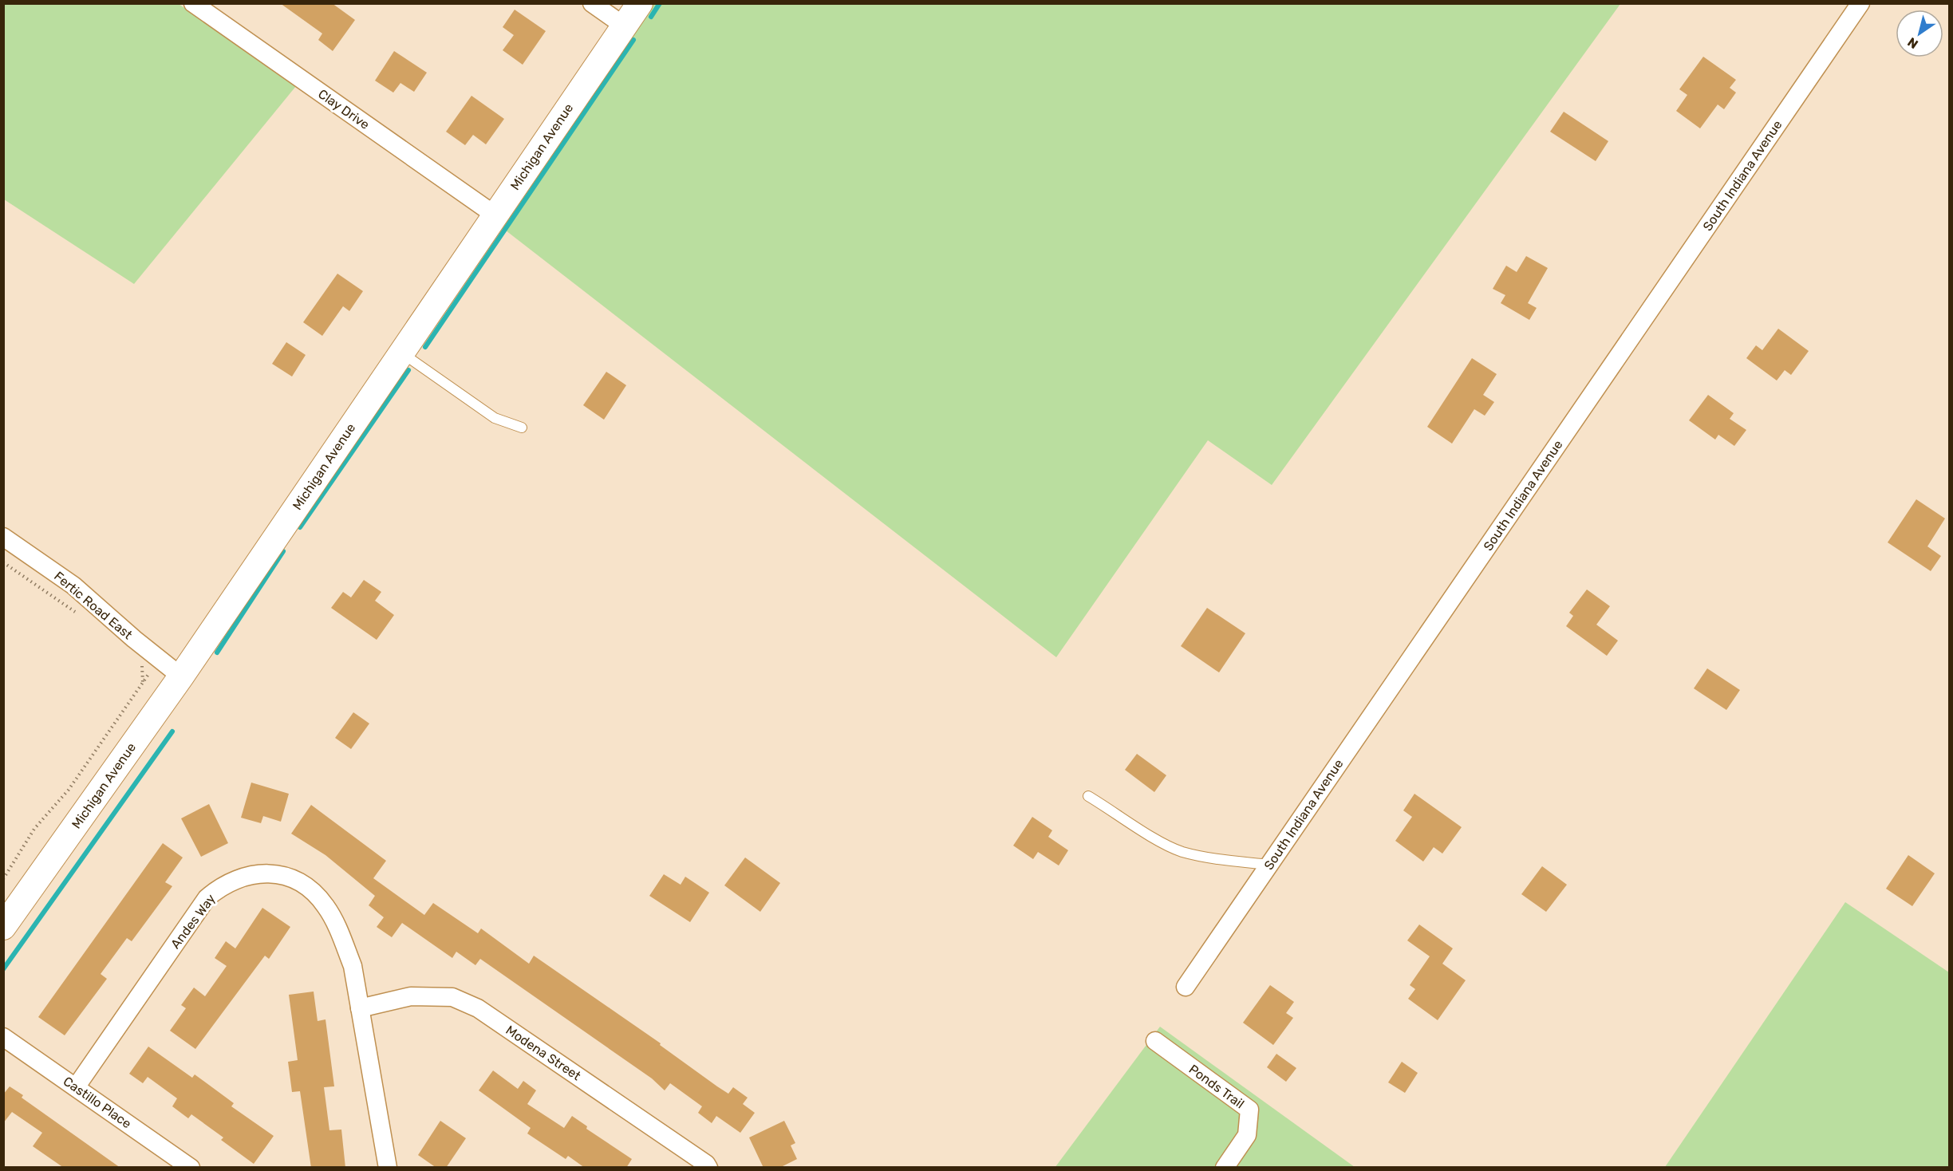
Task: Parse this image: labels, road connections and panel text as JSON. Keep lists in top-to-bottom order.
{
  "streets": {
    "street": [
      "Clay Drive",
      "Michigan Avenue",
      "South Indiana Avenue",
      "Fertic Road East",
      "Andes Way",
      "Modena Street",
      "Ponds Trail",
      "Castillo Place"
    ]
  },
  "crossings": [
    ["Clay Drive", "Michigan Avenue"],
    ["Michigan Avenue", "Fertic Road East"],
    ["Andes Way", "Modena Street"],
    ["Andes Way", "Castillo Place"]
  ],
  "north": "bottom left"
}
